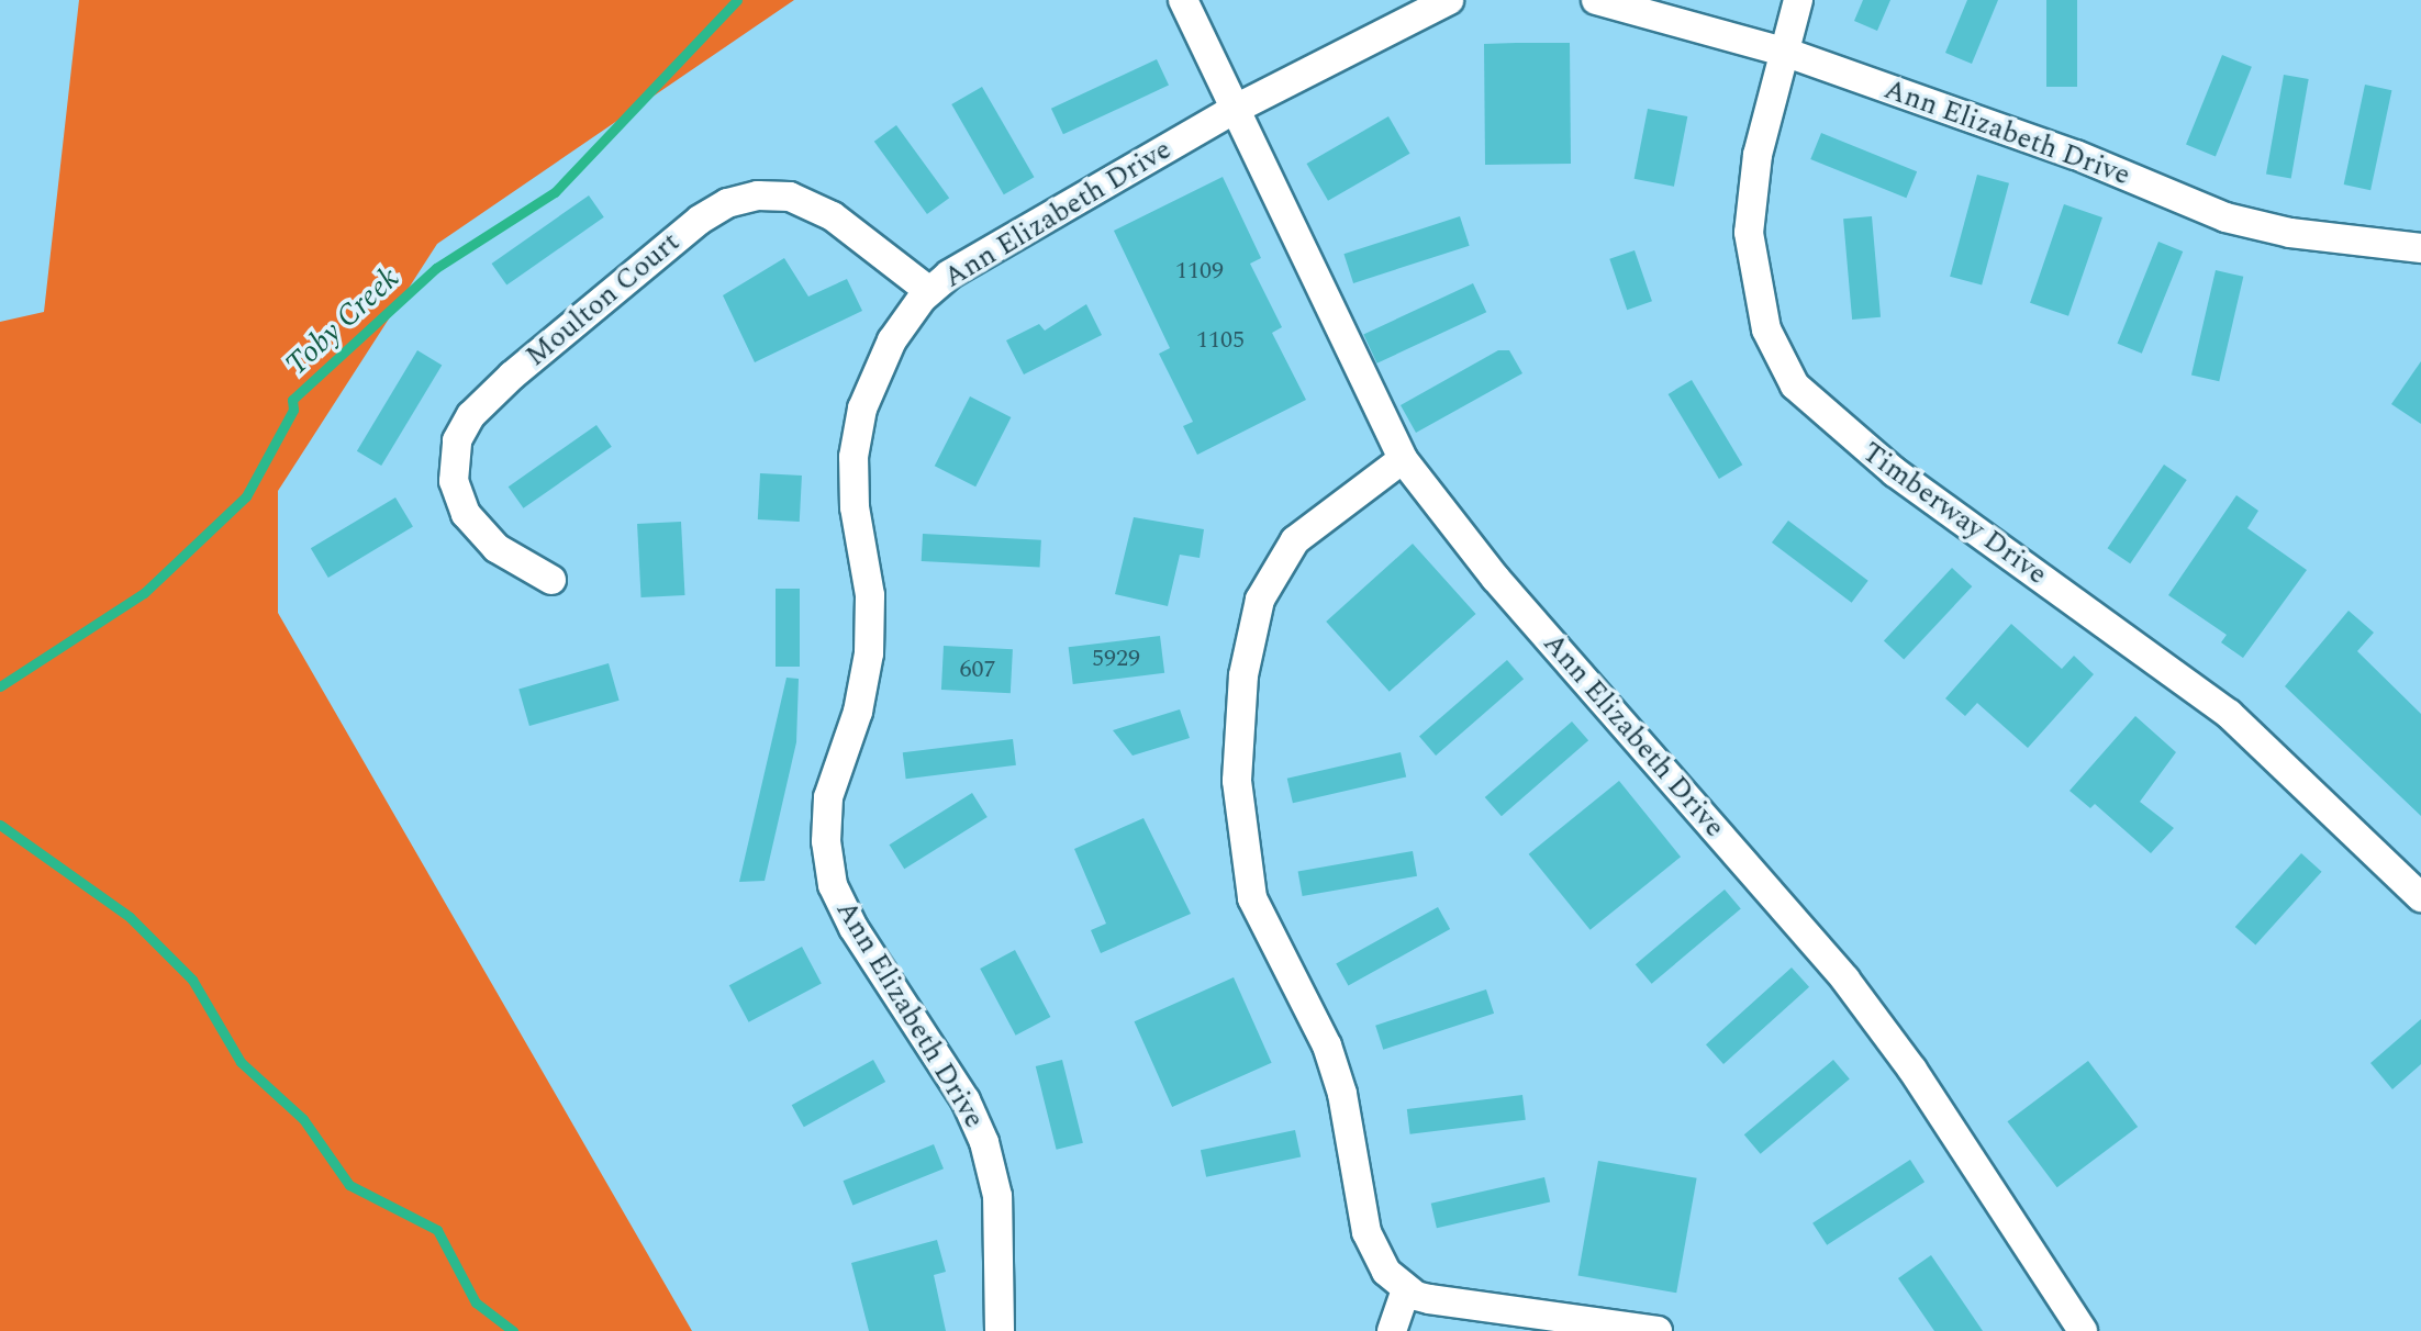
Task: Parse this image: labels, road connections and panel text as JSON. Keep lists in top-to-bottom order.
{
  "streets": {
    "street": ["Ann Elizabeth Drive", "Moulton Court", "Timberway Drive"]
  },
  "crossings": [
    ["Ann Elizabeth Drive", "Moulton Court"],
    ["Ann Elizabeth Drive", "Timberway Drive"]
  ],
  "water": ["Toby Creek"],
  "house_numbers": [
    "1109",
    "1105",
    "5929",
    "607"
  ]
}
